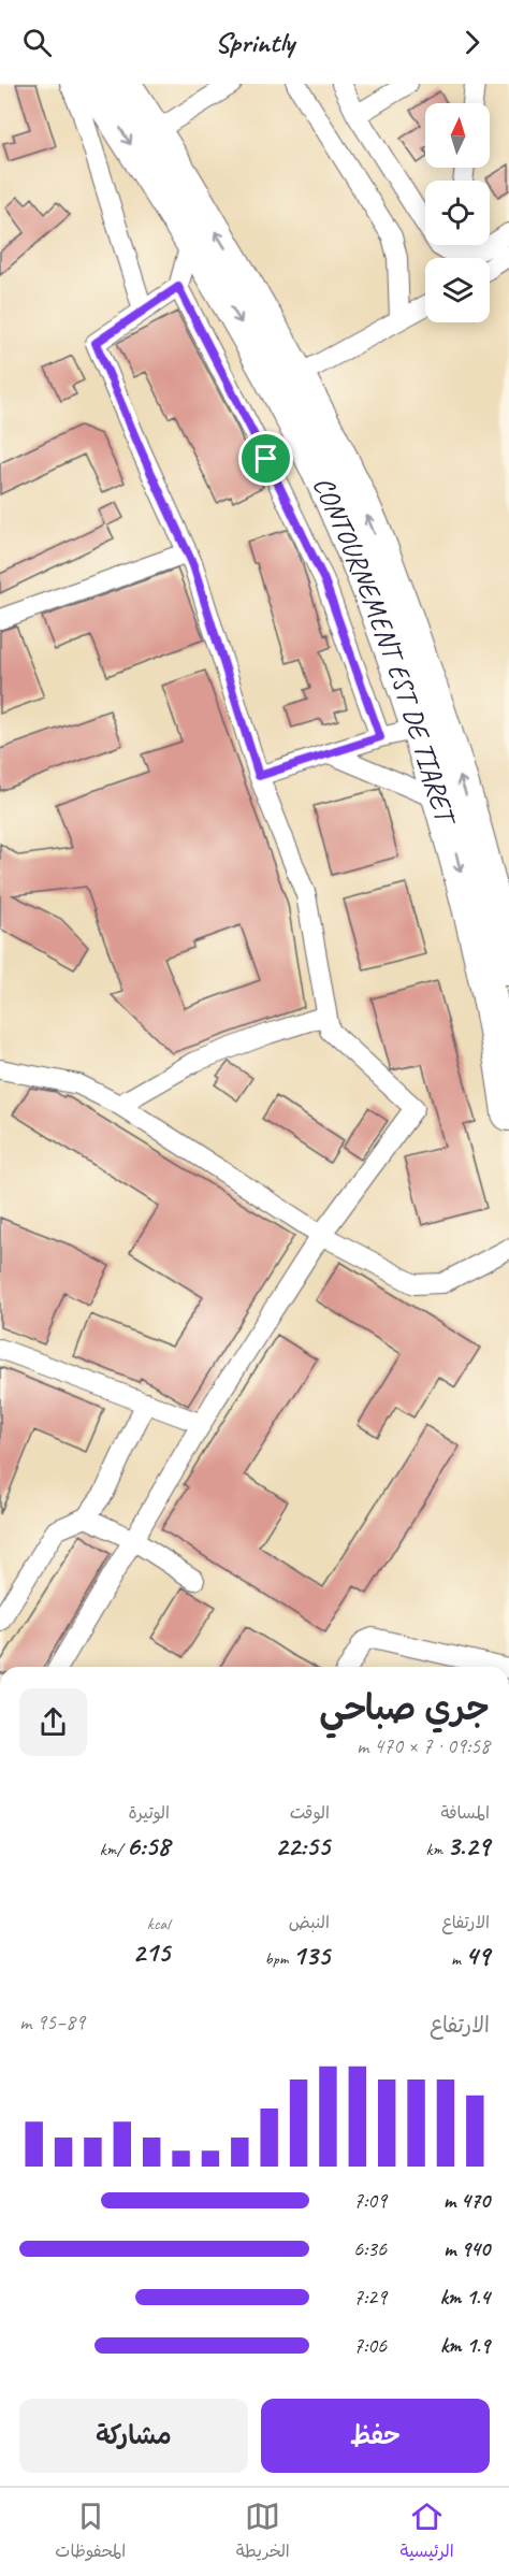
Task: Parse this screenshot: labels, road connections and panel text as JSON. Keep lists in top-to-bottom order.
{
  "streets": {
    "highway": ["CONTOURNEMENT EST DE TIARET"]
  },
  "north": "top",
  "page": {
    "header": "Sprintly",
    "heading": ["جري صباحي", "09:58 · 7 × 470 m"],
    "stats": [
      ["المسافة", "3.29 km"],
      ["الوقت", "22:55"],
      ["الوتيرة", "6:58 /km"],
      ["الارتفاع", "49 m"],
      ["النبض", "135 bpm"],
      ["kcal", "215"]
    ],
    "chart": ["الارتفاع", "89–95 m"],
    "list": [
      {
        "name": "470 m",
        "note": "7:09"
      },
      {
        "name": "940 m",
        "note": "6:36"
      },
      {
        "name": "1.4 km",
        "note": "7:29"
      },
      {
        "name": "1.9 km",
        "note": "7:06"
      }
    ],
    "buttons": ["حفظ", "مشاركة"],
    "tabs": ["الرئيسية", "الخريطة", "المحفوظات"]
  }
}
